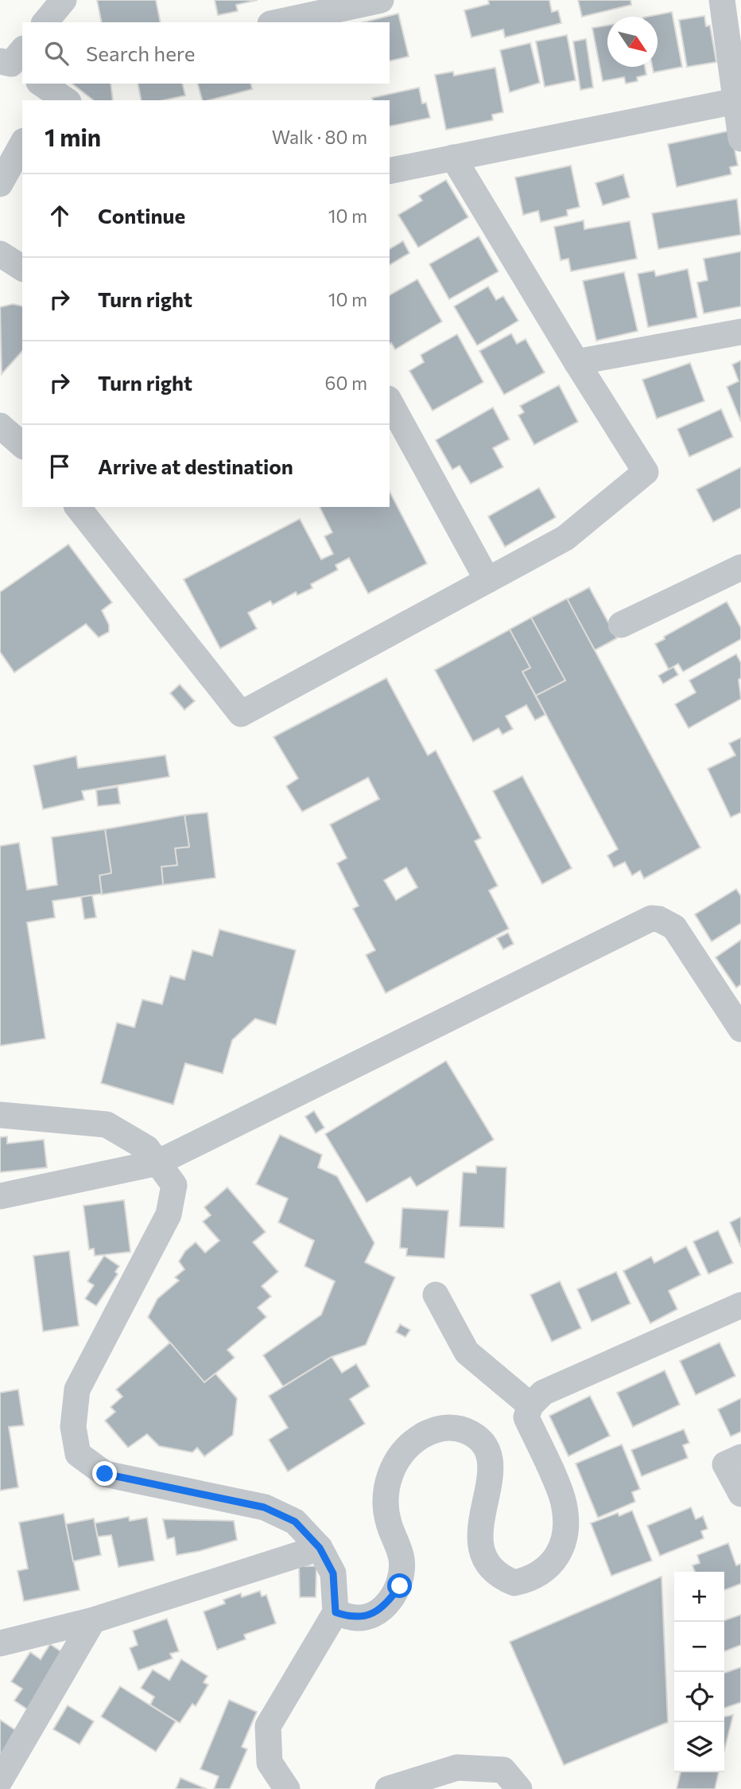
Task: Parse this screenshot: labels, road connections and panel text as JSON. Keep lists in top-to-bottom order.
{
  "north": "bottom right",
  "page": {
    "search": "Search here",
    "heading": ["1 min", "Walk · 80 m"],
    "list": [
      ["Continue", "10 m"],
      ["Turn right", "10 m"],
      ["Turn right", "60 m"],
      "Arrive at destination"
    ],
    "map_buttons": ["+", "−"]
  }
}
